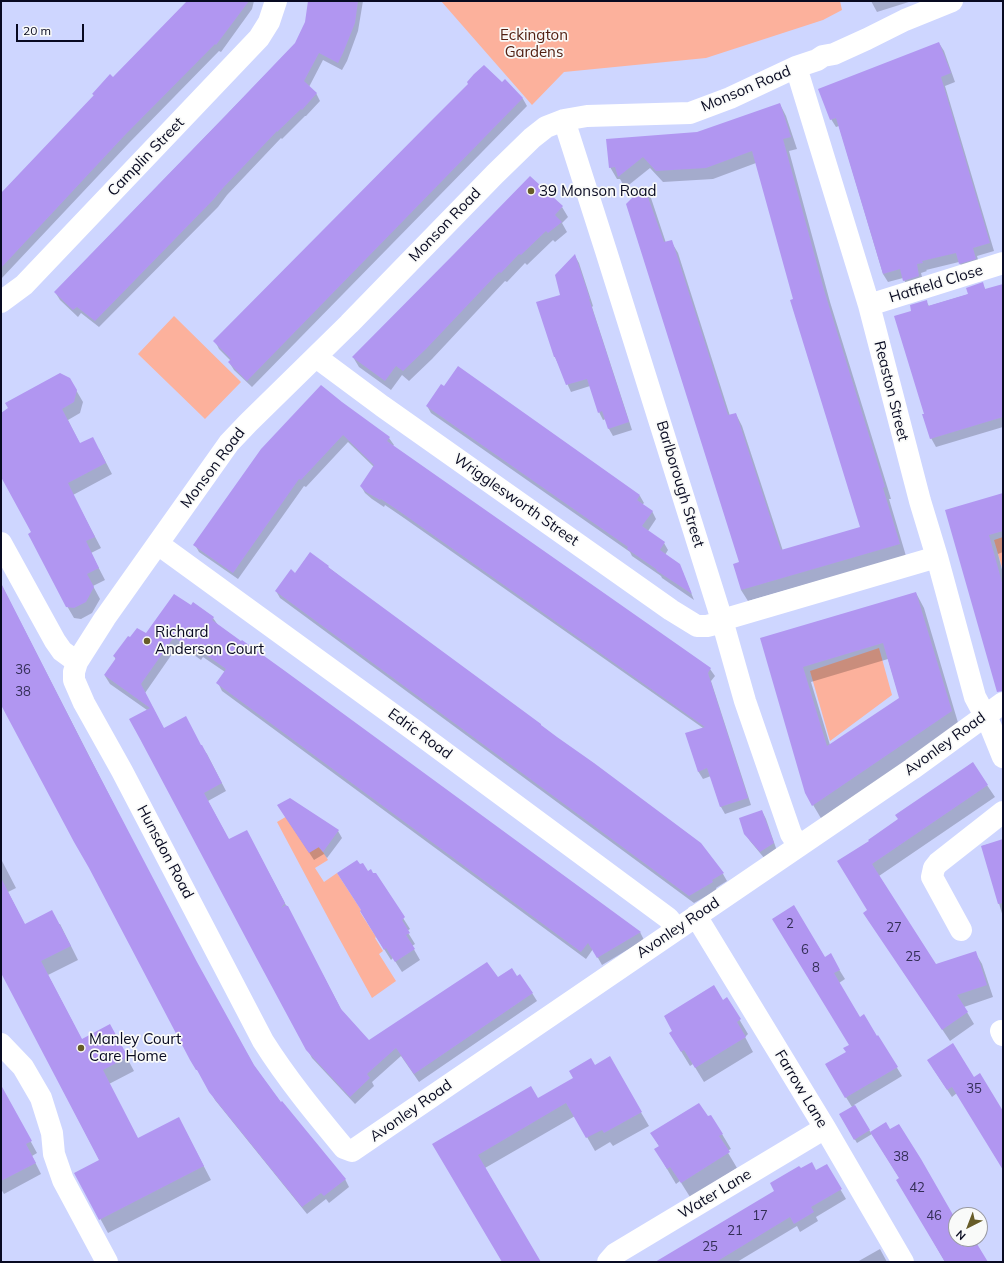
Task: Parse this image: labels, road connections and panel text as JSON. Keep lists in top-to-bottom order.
{
  "streets": {
    "street": [
      "Monson Road",
      "Camplin Street",
      "Hatfield Close",
      "Reaston Street",
      "Barlborough Street",
      "Wrigglesworth Street",
      "Edric Road",
      "Avonley Road",
      "Hunsdon Road",
      "Farrow Lane",
      "Water Lane"
    ]
  },
  "crossings": [
    ["Monson Road", "Reaston Street"],
    ["Monson Road", "Barlborough Street"],
    ["Monson Road", "Wrigglesworth Street"],
    ["Monson Road", "Edric Road"],
    ["Monson Road", "Hunsdon Road"],
    ["Hatfield Close", "Reaston Street"],
    ["Reaston Street", "Wrigglesworth Street"],
    ["Reaston Street", "Avonley Road"],
    ["Barlborough Street", "Wrigglesworth Street"],
    ["Barlborough Street", "Avonley Road"],
    ["Edric Road", "Avonley Road"],
    ["Avonley Road", "Hunsdon Road"],
    ["Avonley Road", "Farrow Lane"],
    ["Farrow Lane", "Water Lane"]
  ],
  "parks": ["Eckington Gardens"],
  "places": ["39 Monson Road", "Richard Anderson Court", "Manley Court Care Home"],
  "house_numbers": [
    "36",
    "38",
    "2",
    "27",
    "6",
    "25",
    "8",
    "35",
    "38",
    "42",
    "17",
    "46",
    "21",
    "25"
  ],
  "scale_bar": "20 m",
  "north": "bottom left"
}
